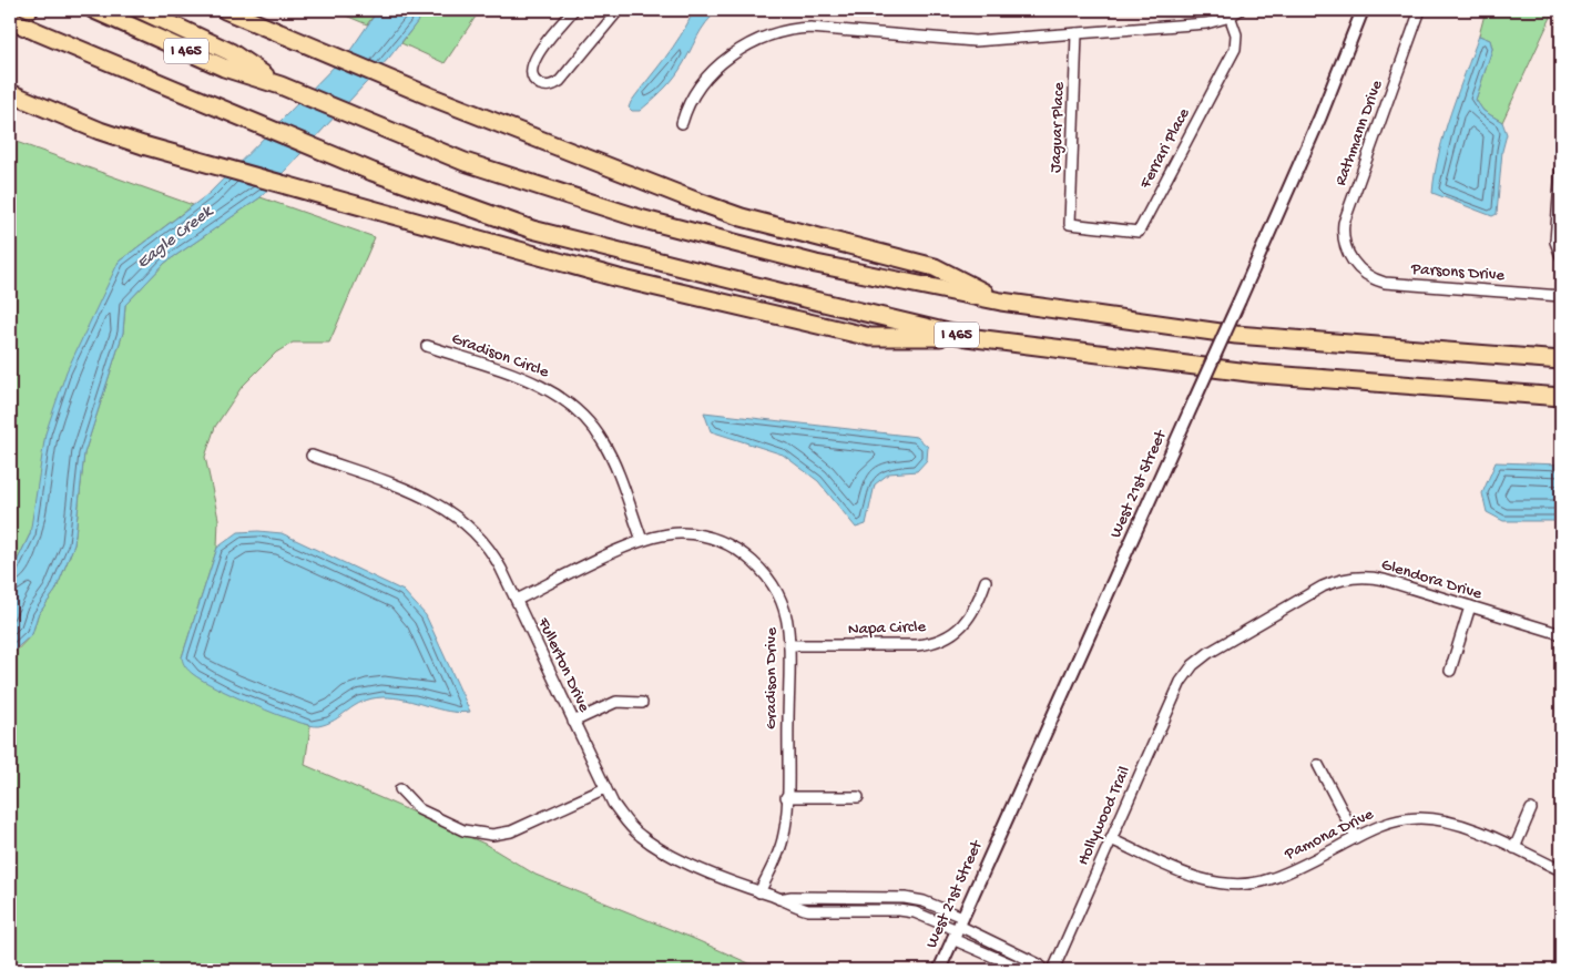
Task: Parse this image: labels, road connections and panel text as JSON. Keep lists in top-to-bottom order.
{
  "streets": {
    "highway": ["I 465"],
    "street": [
      "Jaguar Place",
      "Rathmann Drive",
      "Ferrari Place",
      "Parsons Drive",
      "Gradison Circle",
      "West 21st Street",
      "Glendora Drive",
      "Napa Circle",
      "Fullerton Drive",
      "Gradison Drive",
      "Hollywood Trail",
      "Pamona Drive"
    ]
  },
  "crossings": [
    ["Jaguar Place", "Ferrari Place"],
    ["Rathmann Drive", "Parsons Drive"],
    ["Gradison Circle", "Gradison Drive"],
    ["West 21st Street", "Fullerton Drive"],
    ["Glendora Drive", "Hollywood Trail"],
    ["Napa Circle", "Gradison Drive"],
    ["Fullerton Drive", "Gradison Drive"],
    ["Hollywood Trail", "Pamona Drive"]
  ],
  "water": ["Eagle Creek"]
}
